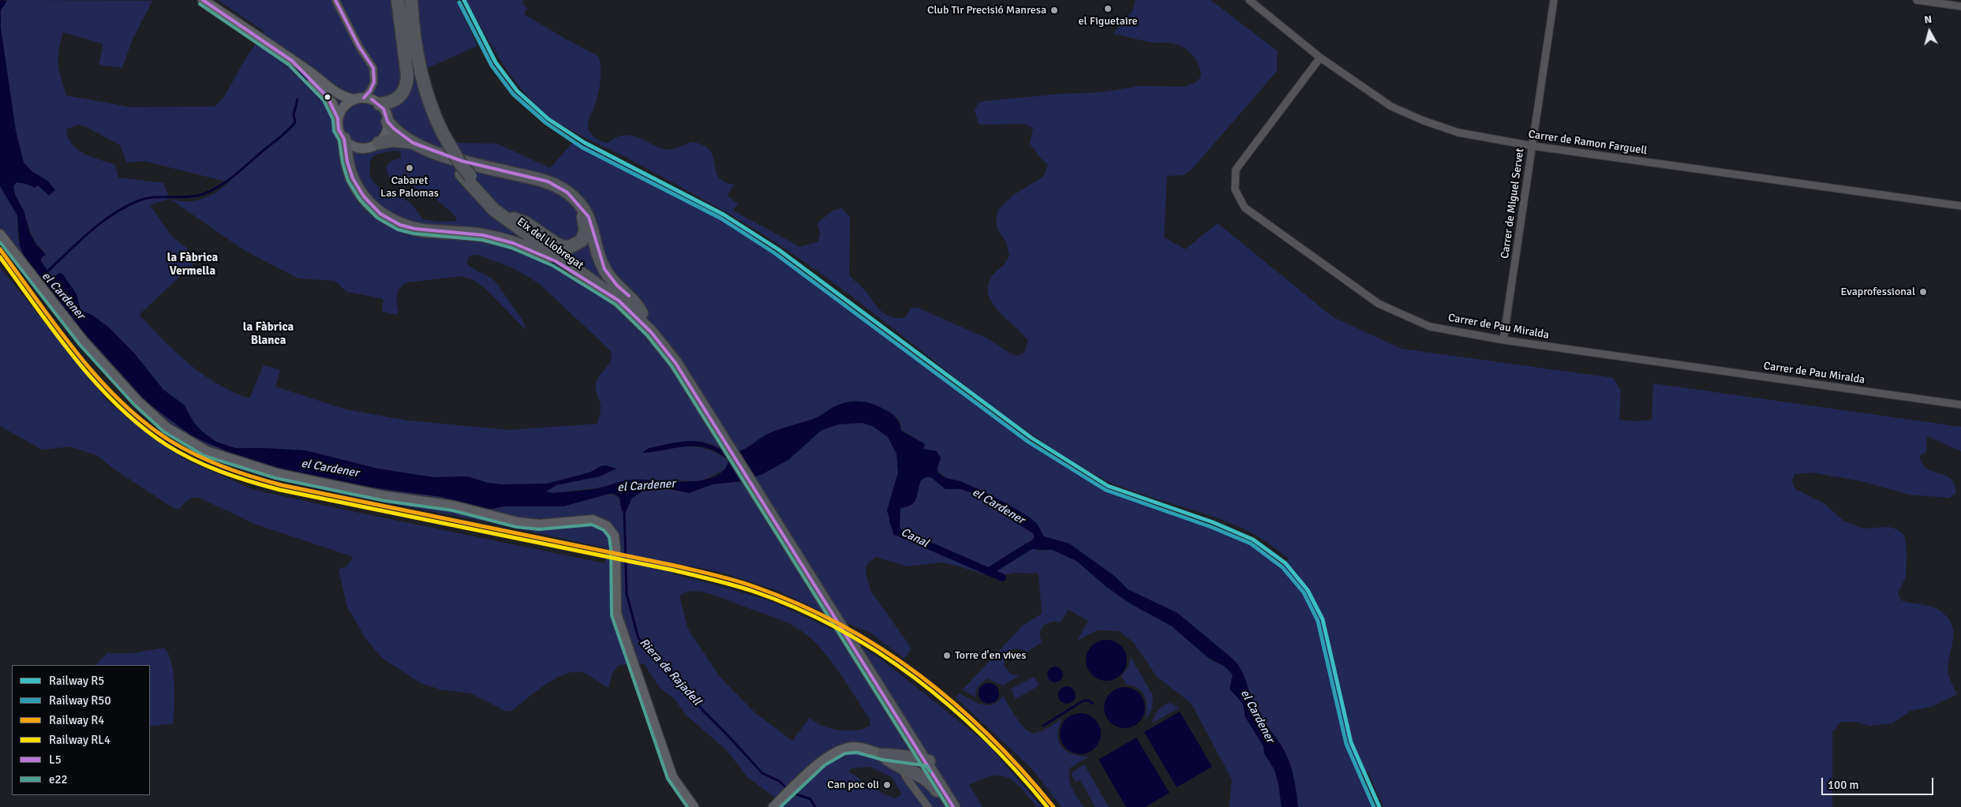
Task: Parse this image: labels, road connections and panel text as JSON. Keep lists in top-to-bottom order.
{
  "streets": {
    "highway": ["Eix del Llobregat"],
    "street": ["Carrer de Ramon Farguell", "Carrer de Miguel Servet", "Carrer de Pau Miralda"]
  },
  "crossings": [
    ["Carrer de Ramon Farguell", "Carrer de Miguel Servet"],
    ["Carrer de Ramon Farguell", "Carrer de Pau Miralda"],
    ["Carrer de Miguel Servet", "Carrer de Pau Miralda"]
  ],
  "districts": ["la Fàbrica Vermella", "la Fàbrica Blanca"],
  "water": ["el Cardener", "Canal", "Riera de Rajadell"],
  "places": [
    "el Figuetaire",
    "Club Tir Precisió Manresa",
    "Cabaret Las Palomas",
    "Evaprofessional",
    "Torre d'en vives",
    "Can poc oli"
  ],
  "lines": [
    "rail line R5",
    "transit line L5",
    "rail line R50",
    "transit line e22",
    "rail line R4",
    "rail line RL4"
  ],
  "legend": [
    "Railway R5",
    "Railway R50",
    "Railway R4",
    "Railway RL4",
    "L5",
    "e22"
  ],
  "scale_bar": "100 m",
  "north": "top"
}
